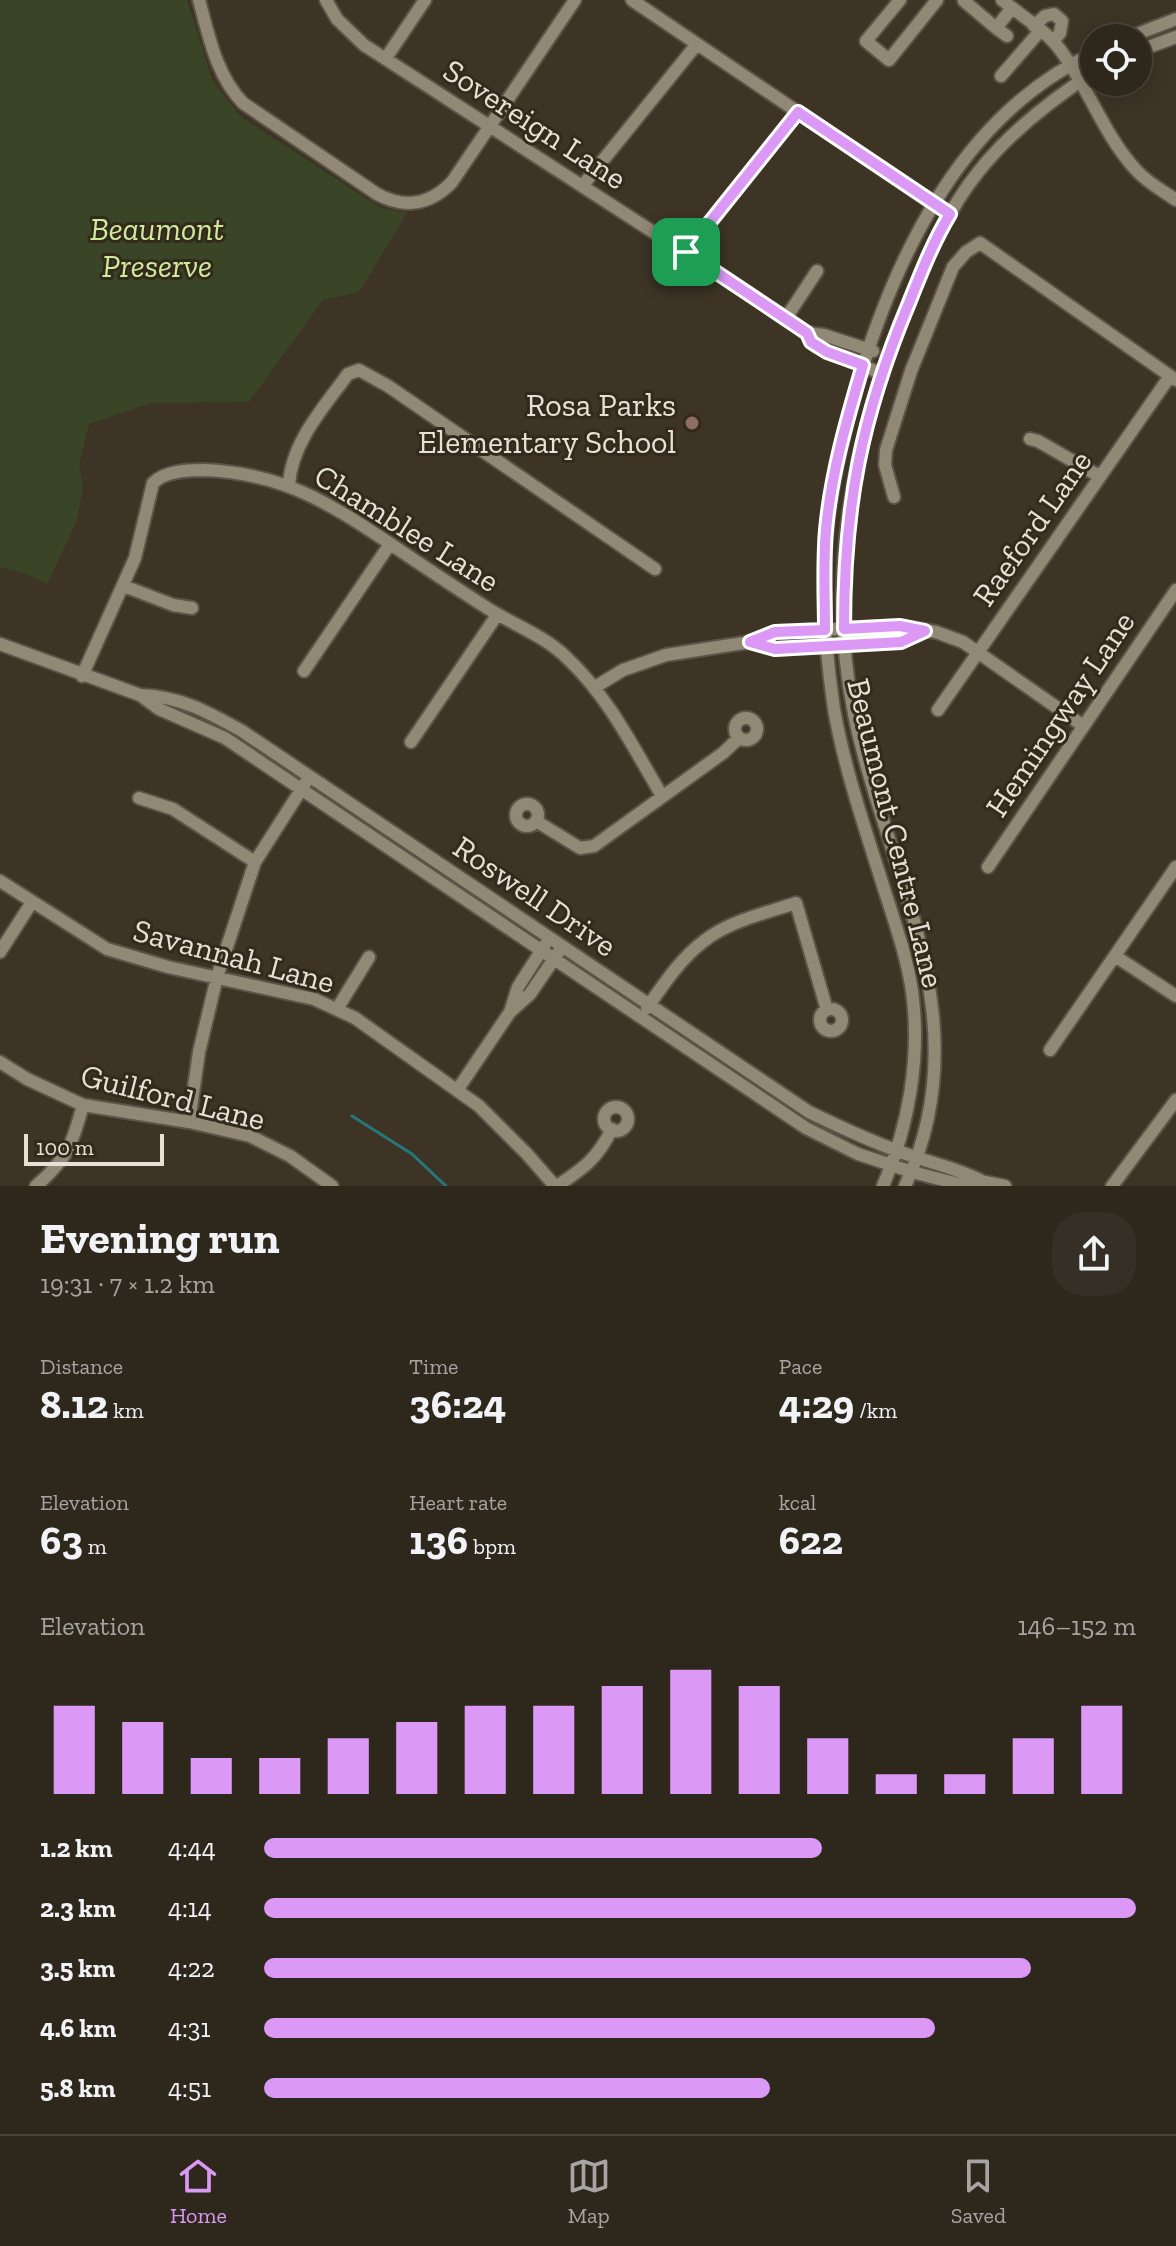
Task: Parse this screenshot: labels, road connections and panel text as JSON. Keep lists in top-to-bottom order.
{
  "streets": {
    "street": [
      "Sovereign Lane",
      "Chamblee Lane",
      "Raeford Lane",
      "Hemingway Lane",
      "Beaumont Centre Lane",
      "Roswell Drive",
      "Savannah Lane",
      "Guilford Lane"
    ]
  },
  "crossings": [
    ["Sovereign Lane", "Beaumont Centre Lane"],
    ["Chamblee Lane", "Roswell Drive"],
    ["Beaumont Centre Lane", "Roswell Drive"]
  ],
  "parks": ["Beaumont Preserve"],
  "places": ["Rosa Parks Elementary School"],
  "scale_bar": "100 m",
  "page": {
    "scale": "100 m",
    "heading": ["Evening run", "19:31 · 7 × 1.2 km"],
    "stats": [
      ["Distance", "8.12 km"],
      ["Time", "36:24"],
      ["Pace", "4:29 /km"],
      ["Elevation", "63 m"],
      ["Heart rate", "136 bpm"],
      ["kcal", "622"]
    ],
    "chart": ["Elevation", "146–152 m"],
    "list": [
      {
        "name": "1.2 km",
        "note": "4:44"
      },
      {
        "name": "2.3 km",
        "note": "4:14"
      },
      {
        "name": "3.5 km",
        "note": "4:22"
      },
      {
        "name": "4.6 km",
        "note": "4:31"
      },
      {
        "name": "5.8 km",
        "note": "4:51"
      }
    ],
    "tabs": ["Home", "Map", "Saved"]
  }
}
